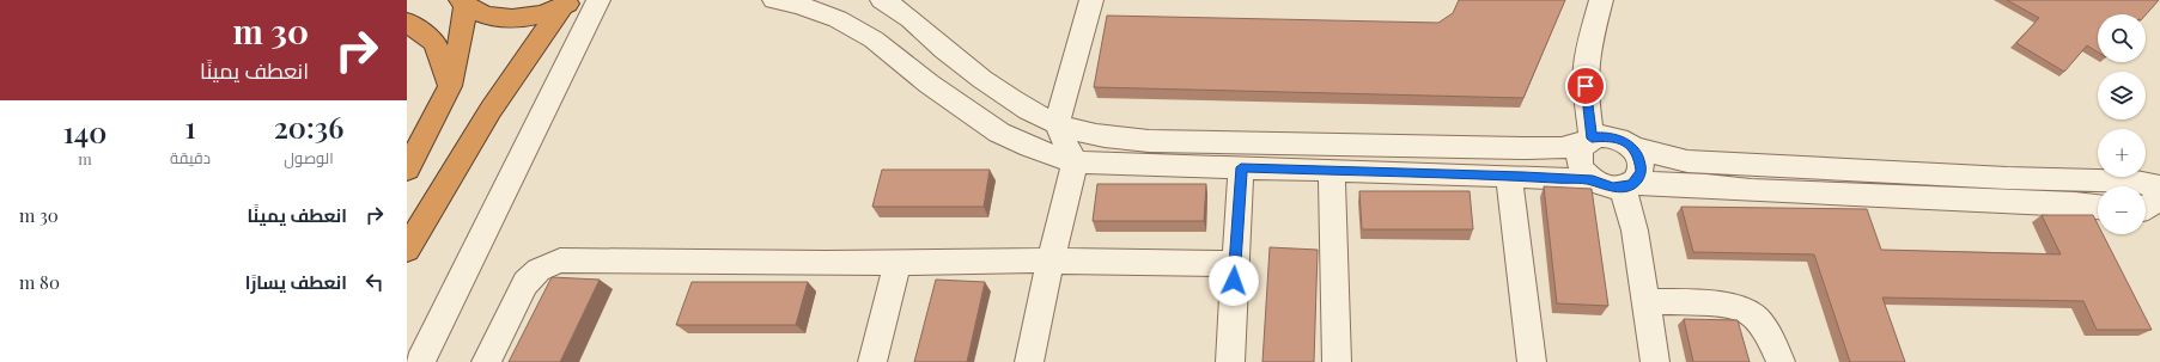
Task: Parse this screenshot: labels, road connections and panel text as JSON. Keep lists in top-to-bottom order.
{
  "page": {
    "turn": ["30 m", "انعطف يمينًا"],
    "map_buttons": ["+", "−"],
    "eta": [
      "20:36",
      "الوصول",
      "1",
      "دقيقة",
      "140",
      "m"
    ],
    "list": [
      {
        "name": "انعطف يمينًا",
        "value": "30 m"
      },
      {
        "name": "انعطف يسارًا",
        "value": "80 m"
      }
    ]
  }
}
